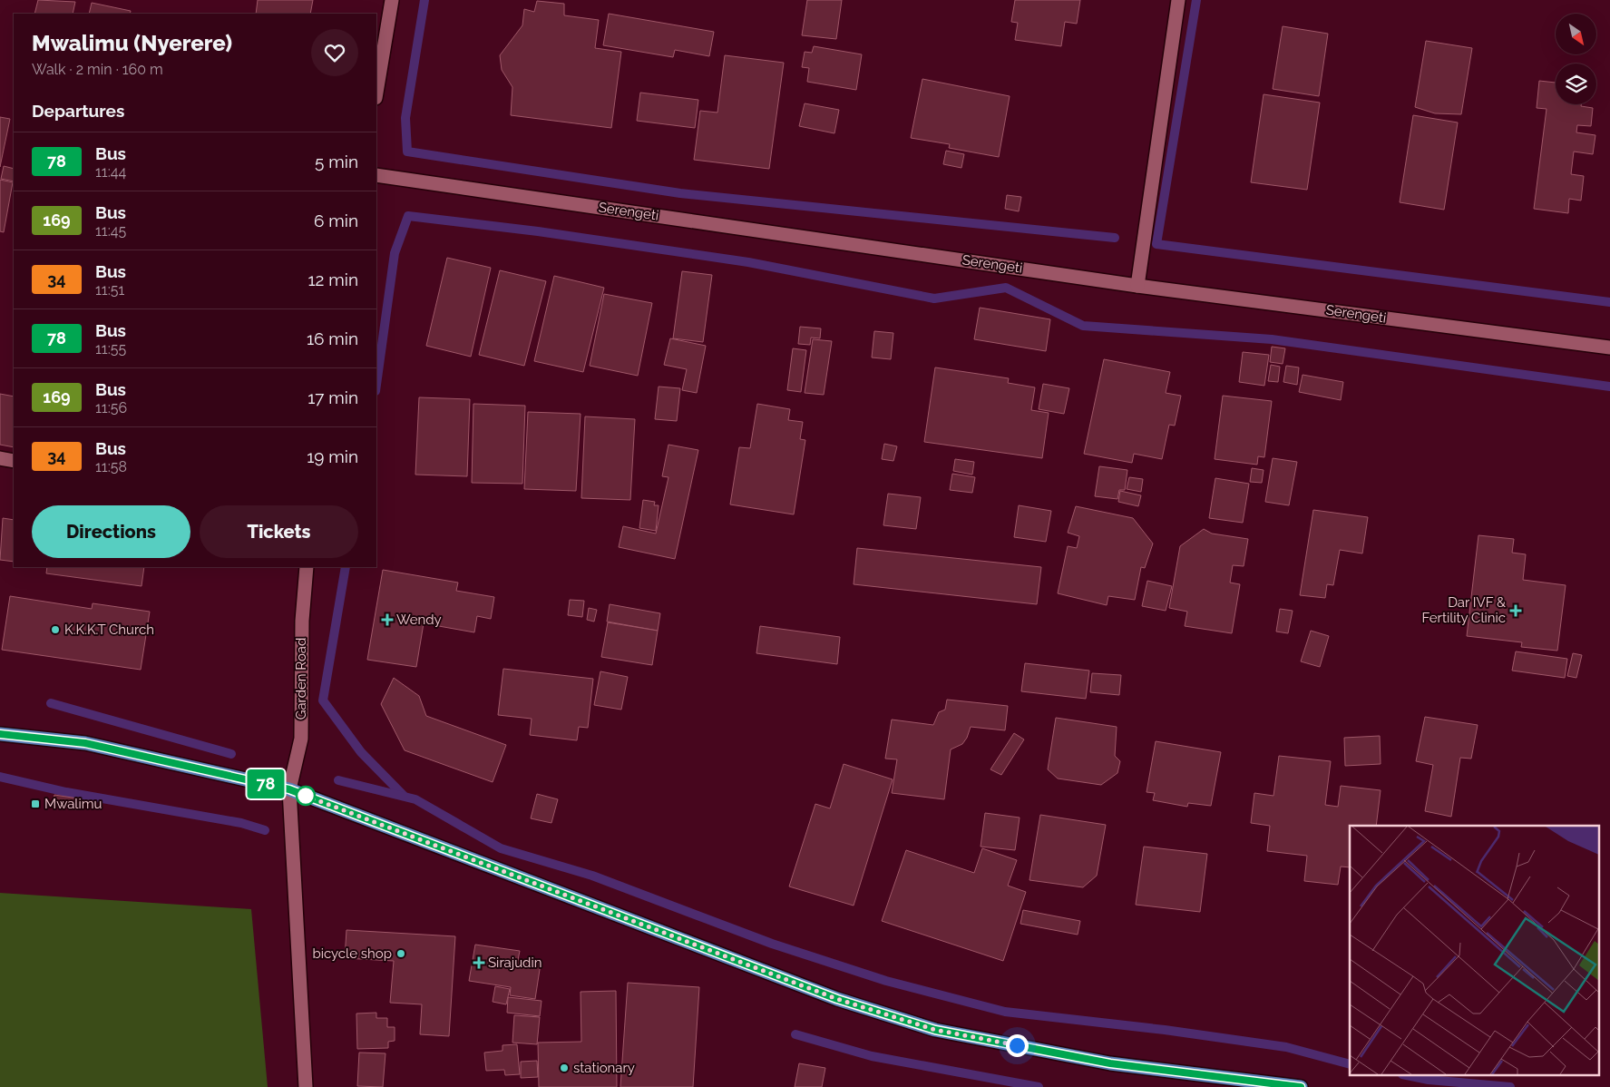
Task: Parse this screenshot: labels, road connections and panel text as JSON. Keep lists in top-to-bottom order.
{
  "streets": {
    "street": ["Serengeti", "Garden Road"]
  },
  "places": {
    "health": ["Dar IVF & Fertility Clinic", "Wendy", "Sirajudin"],
    "other": ["K.K.K.T Church", "bicycle shop", "stationary"],
    "transit": ["Mwalimu"]
  },
  "lines": ["bus line 78"],
  "north": "bottom right",
  "page": {
    "on_map": "78",
    "heading": [
      ["Mwalimu (Nyerere)", "Walk · 2 min · 160 m"],
      "Departures"
    ],
    "list": [
      {
        "mark": "78",
        "name": "Bus",
        "note": "11:44",
        "value": "5 min"
      },
      {
        "mark": "169",
        "name": "Bus",
        "note": "11:45",
        "value": "6 min"
      },
      {
        "mark": "34",
        "name": "Bus",
        "note": "11:51",
        "value": "12 min"
      },
      {
        "mark": "78",
        "name": "Bus",
        "note": "11:55",
        "value": "16 min"
      },
      {
        "mark": "169",
        "name": "Bus",
        "note": "11:56",
        "value": "17 min"
      },
      {
        "mark": "34",
        "name": "Bus",
        "note": "11:58",
        "value": "19 min"
      }
    ],
    "buttons": ["Directions", "Tickets"]
  }
}
